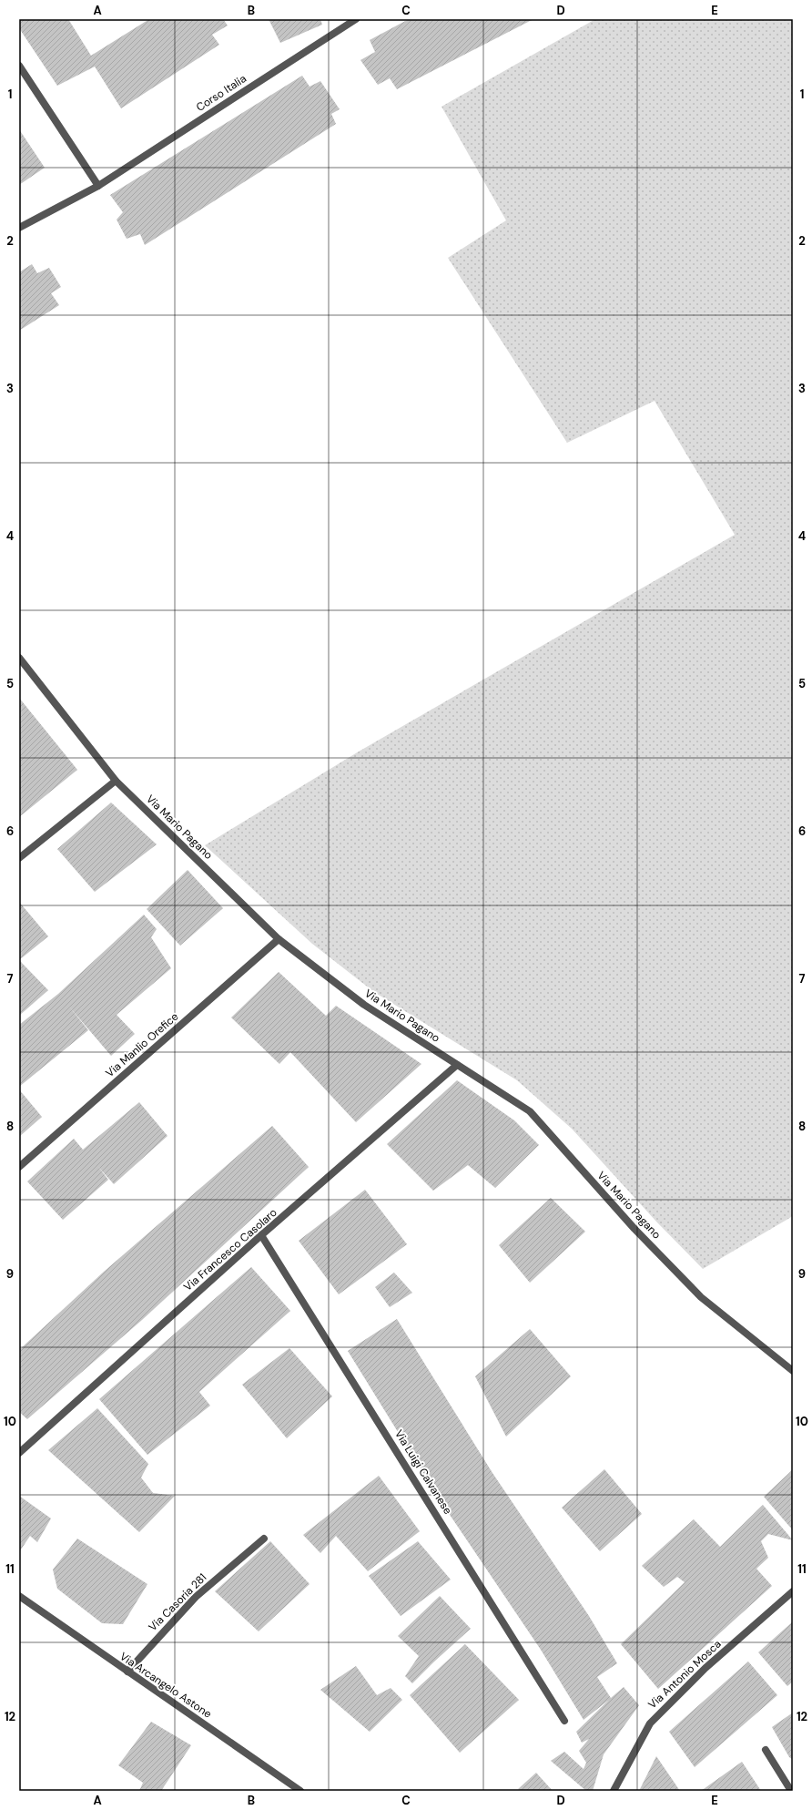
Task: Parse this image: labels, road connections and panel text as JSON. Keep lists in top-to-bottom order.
{
  "streets": {
    "street": [
      "Corso Italia",
      "Via Mario Pagano",
      "Via Manlio Orefice",
      "Via Francesco Casolaro",
      "Via Luigi Calvanese",
      "Via Casoria 281",
      "Via Antonio Mosca",
      "Via Arcangelo Astone"
    ]
  },
  "crossings": [
    ["Via Mario Pagano", "Via Manlio Orefice"],
    ["Via Mario Pagano", "Via Francesco Casolaro"],
    ["Via Francesco Casolaro", "Via Luigi Calvanese"],
    ["Via Casoria 281", "Via Arcangelo Astone"]
  ],
  "grid": {
    "columns": [
      "A",
      "B",
      "C",
      "D",
      "E"
    ],
    "rows": [
      "1",
      "2",
      "3",
      "4",
      "5",
      "6",
      "7",
      "8",
      "9",
      "10",
      "11",
      "12"
    ]
  }
}
